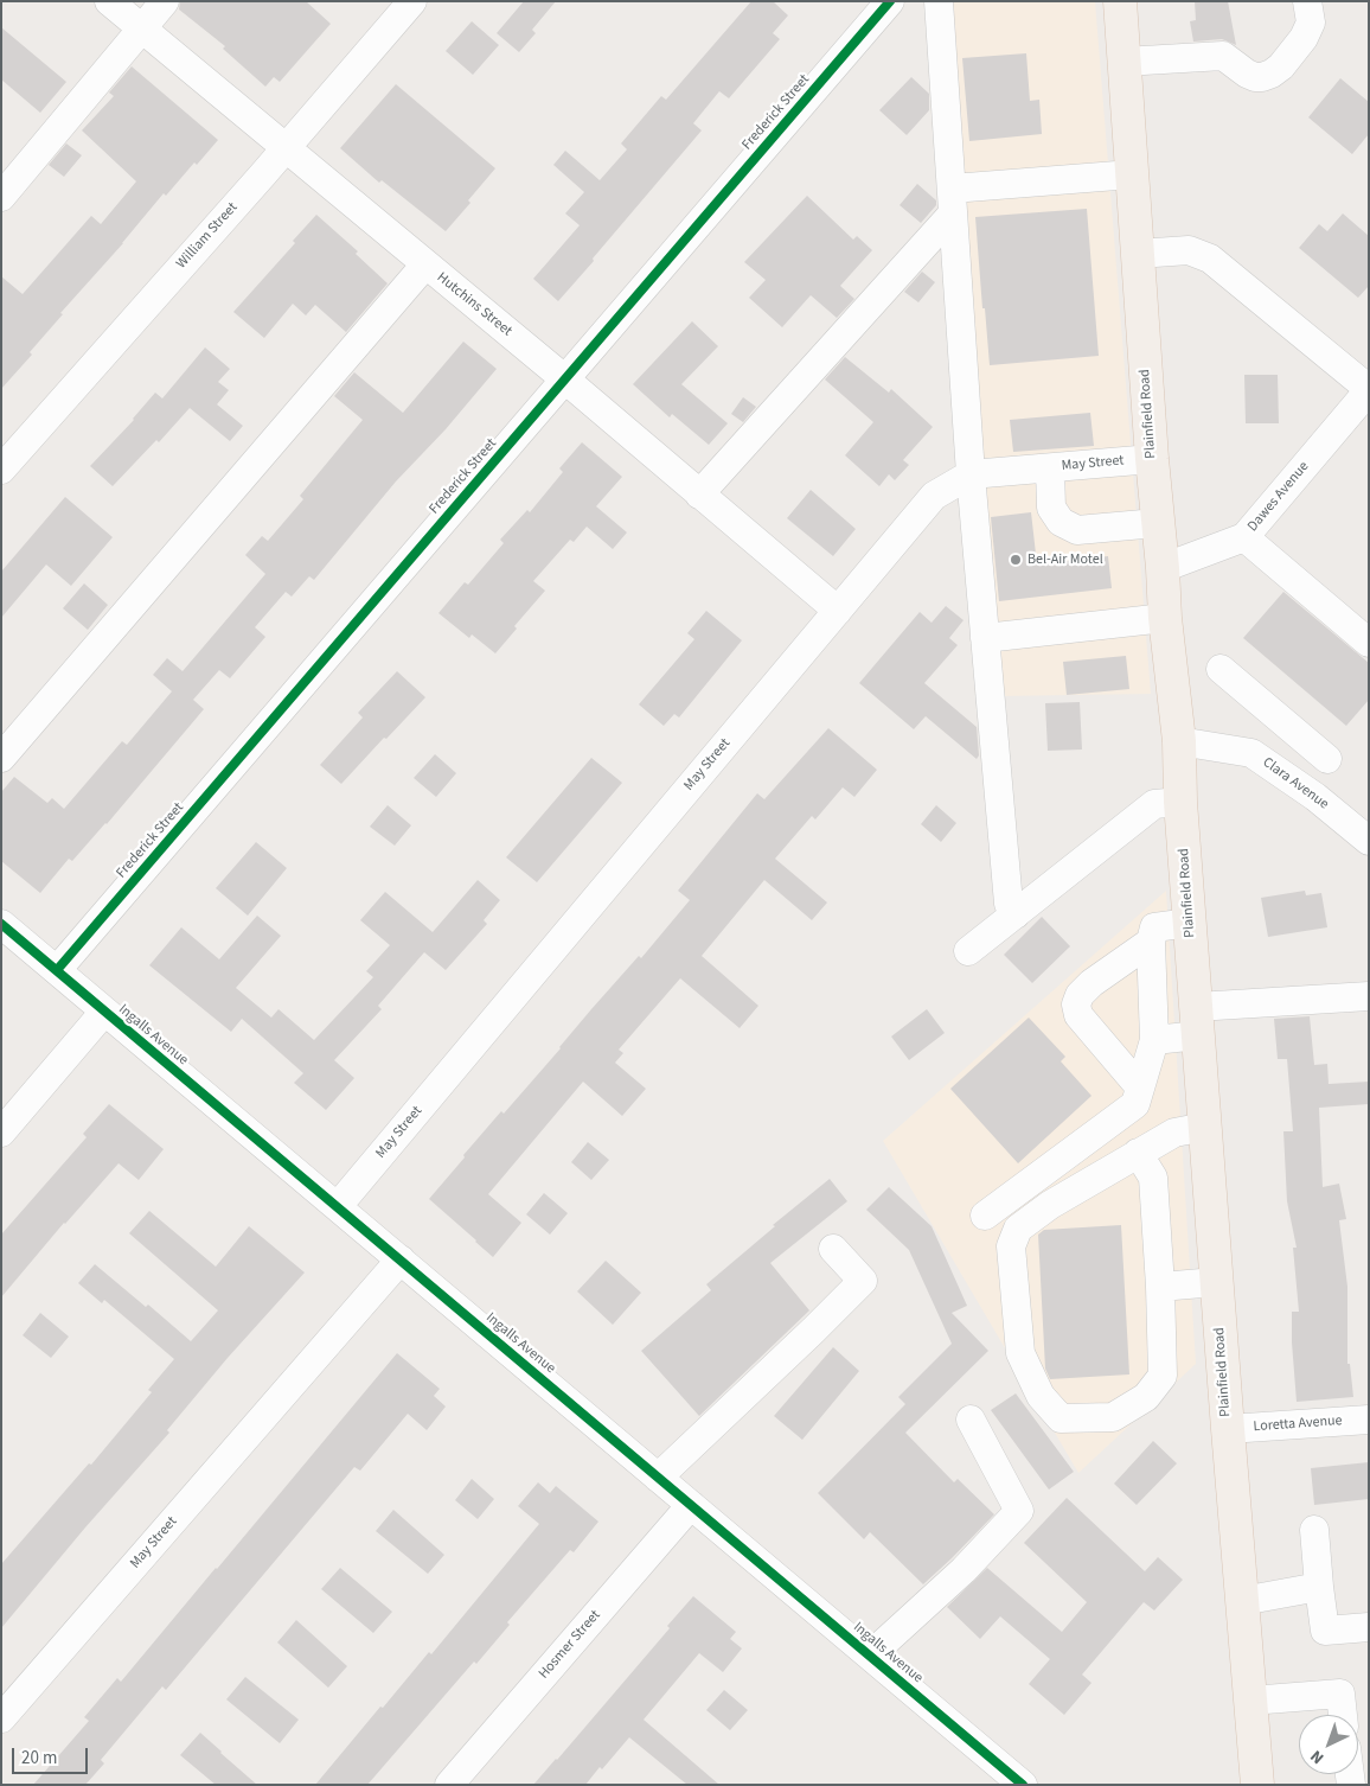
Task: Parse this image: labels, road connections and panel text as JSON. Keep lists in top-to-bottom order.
{
  "streets": {
    "main road": ["Plainfield Road"],
    "street": [
      "Frederick Street",
      "William Street",
      "Hutchins Street",
      "May Street",
      "Dawes Avenue",
      "Clara Avenue",
      "Ingalls Avenue",
      "Loretta Avenue",
      "Hosmer Street"
    ]
  },
  "crossings": [
    ["Frederick Street", "Hutchins Street"],
    ["Frederick Street", "Ingalls Avenue"],
    ["William Street", "Hutchins Street"],
    ["Hutchins Street", "May Street"],
    ["Plainfield Road", "May Street"],
    ["Plainfield Road", "Dawes Avenue"],
    ["Plainfield Road", "Clara Avenue"],
    ["Plainfield Road", "Loretta Avenue"],
    ["May Street", "Ingalls Avenue"],
    ["Ingalls Avenue", "Hosmer Street"]
  ],
  "places": ["Bel-Air Motel"],
  "scale_bar": "20 m",
  "north": "bottom left"
}
